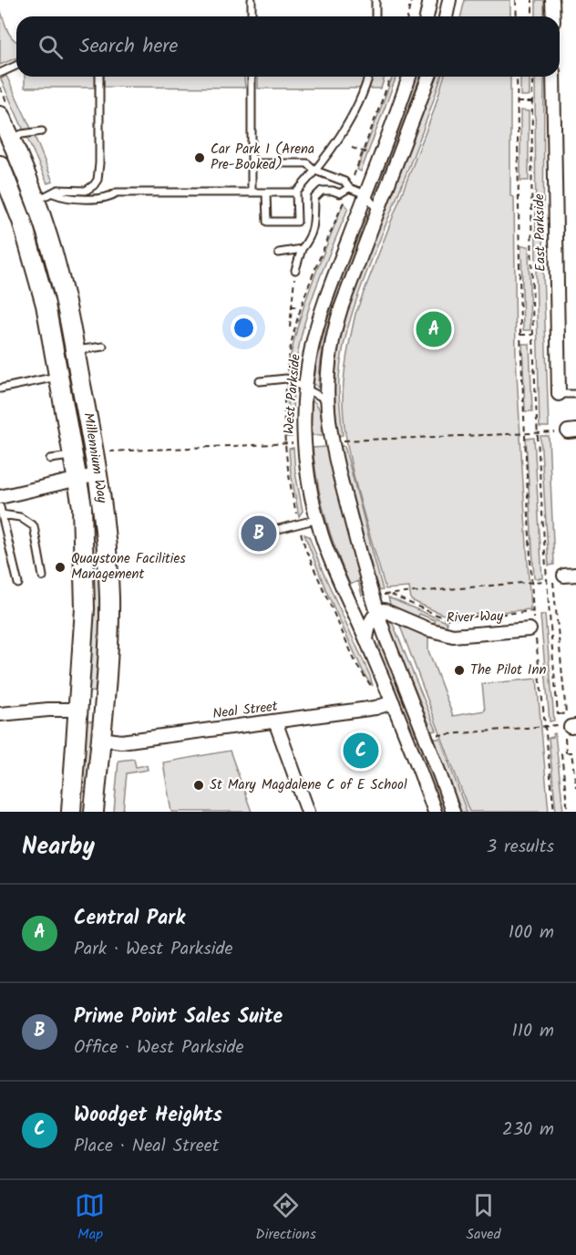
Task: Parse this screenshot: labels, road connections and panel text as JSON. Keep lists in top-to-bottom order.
{
  "streets": {
    "street": [
      "East Parkside",
      "West Parkside",
      "Millennium Way",
      "River Way",
      "Neal Street"
    ]
  },
  "crossings": [
    ["West Parkside", "Neal Street"],
    ["Millennium Way", "Neal Street"]
  ],
  "places": [
    "Car Park 1 (Arena Pre-Booked)",
    "Quaystone Facilities Management",
    "The Pilot Inn",
    "St Mary Magdalene C of E School"
  ],
  "page": {
    "search": "Search here",
    "pins": ["A", "B", "C"],
    "heading": ["Nearby", "3 results"],
    "list": [
      {
        "mark": "A",
        "name": "Central Park",
        "note": "Park · West Parkside",
        "value": "100 m"
      },
      {
        "mark": "B",
        "name": "Prime Point Sales Suite",
        "note": "Office · West Parkside",
        "value": "110 m"
      },
      {
        "mark": "C",
        "name": "Woodget Heights",
        "note": "Place · Neal Street",
        "value": "230 m"
      }
    ],
    "nav": ["Map", "Directions", "Saved"]
  }
}
